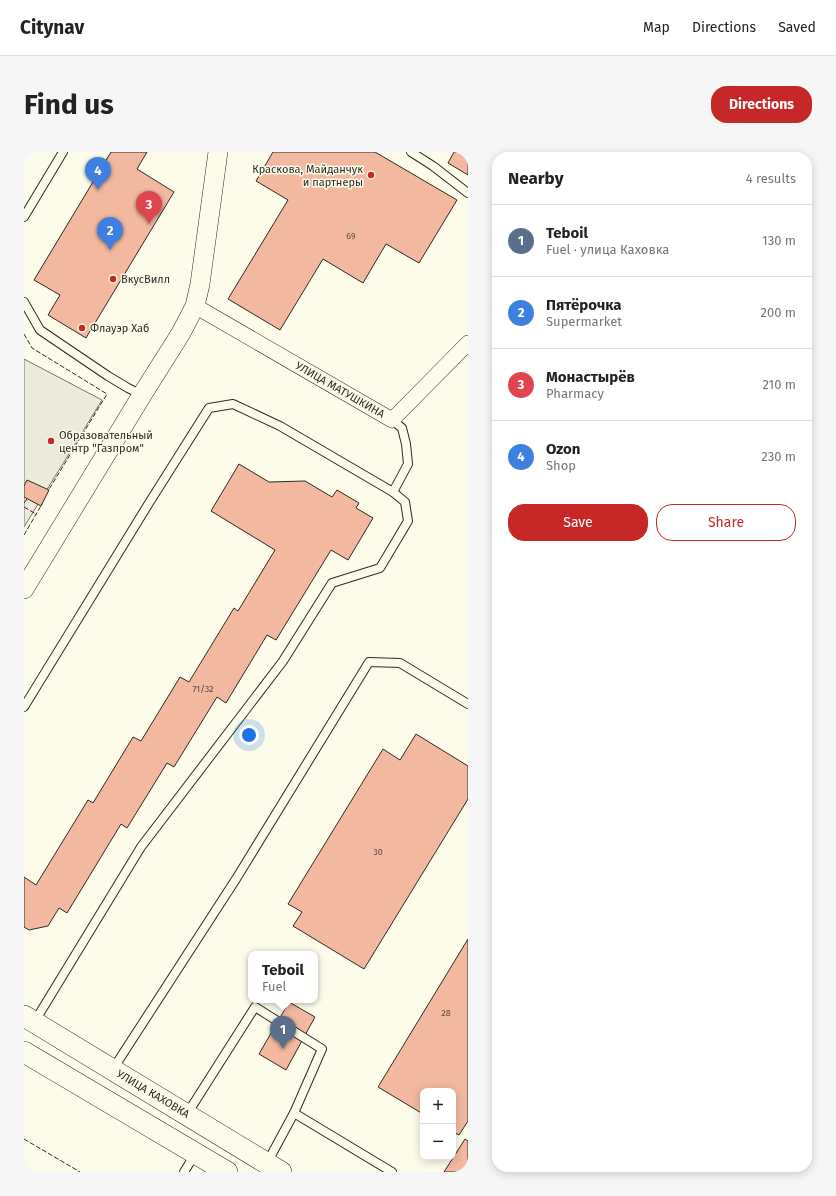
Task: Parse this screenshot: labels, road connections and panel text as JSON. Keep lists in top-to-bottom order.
{
  "streets": {
    "main road": ["УЛИЦА КАХОВКА"],
    "street": ["УЛИЦА МАТУШКИНА"]
  },
  "places": [
    "Краскова, Майданчук и партнеры",
    "ВкусВилл",
    "Флауэр Хаб",
    "Образовательный центр \"Газпром\""
  ],
  "house_numbers": [
    "69",
    "71/32",
    "30",
    "28"
  ],
  "page": {
    "header": "Citynav",
    "nav": ["Map", "Directions", "Saved"],
    "buttons": [
      "Directions",
      ["Save", "Share"]
    ],
    "title": "Find us",
    "heading": ["Nearby", "4 results"],
    "pins": [
      "4",
      "3",
      "2",
      "1"
    ],
    "list": [
      {
        "mark": "1",
        "name": "Teboil",
        "note": "Fuel · улица Каховка",
        "value": "130 m"
      },
      {
        "mark": "2",
        "name": "Пятёрочка",
        "note": "Supermarket",
        "value": "200 m"
      },
      {
        "mark": "3",
        "name": "Монастырёв",
        "note": "Pharmacy",
        "value": "210 m"
      },
      {
        "mark": "4",
        "name": "Ozon",
        "note": "Shop",
        "value": "230 m"
      }
    ],
    "popup": ["Teboil", "Fuel"],
    "map_buttons": ["+", "−"]
  }
}
